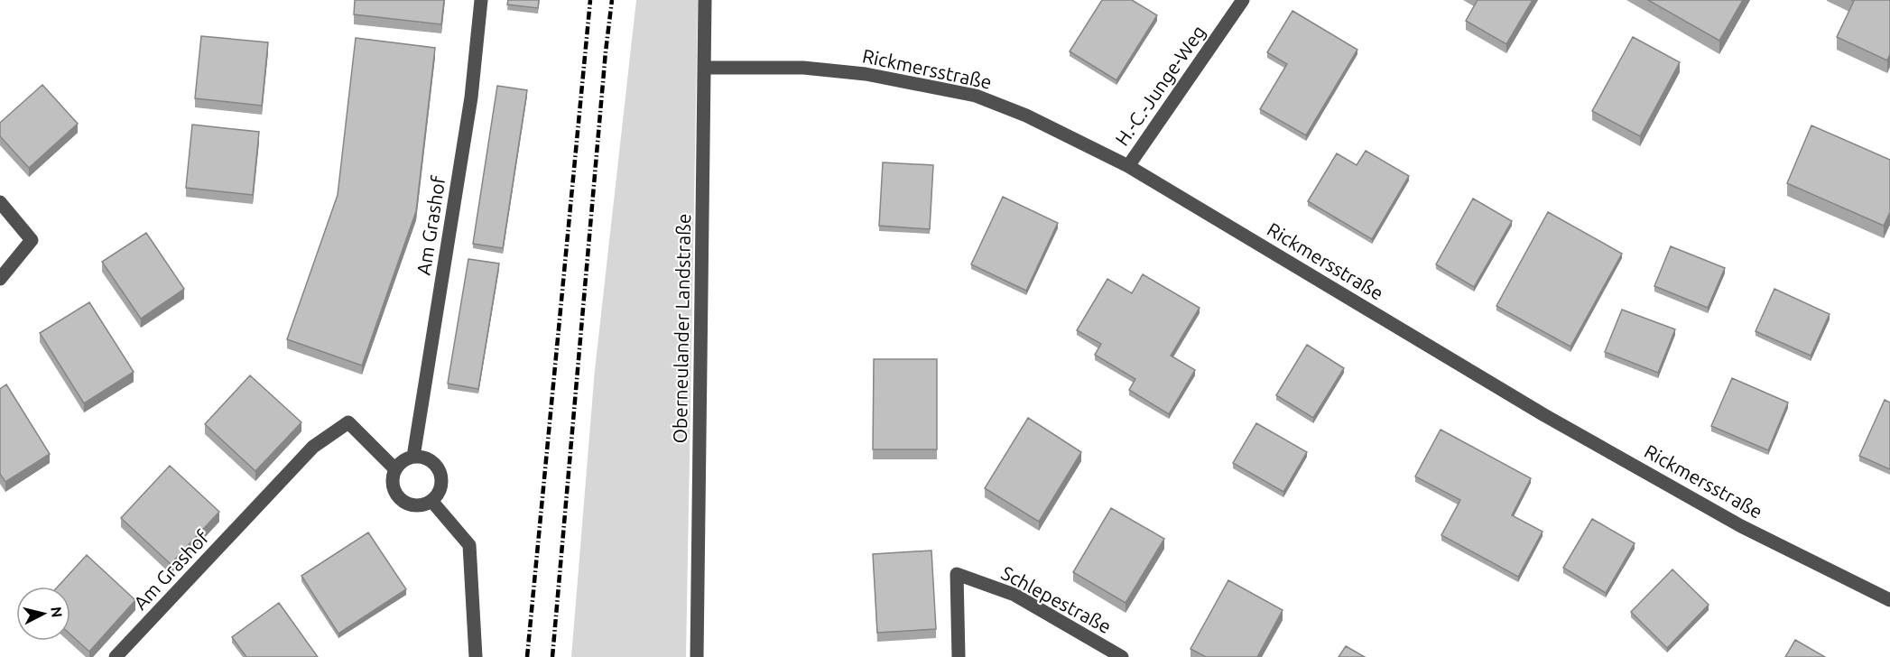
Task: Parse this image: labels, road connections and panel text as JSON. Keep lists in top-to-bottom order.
{
  "streets": {
    "street": [
      "Rickmersstraße",
      "H.-C.-Junge-Weg",
      "Am Grashof",
      "Oberneulander Landstraße",
      "Schlepestraße"
    ]
  },
  "crossings": [
    ["Rickmersstraße", "H.-C.-Junge-Weg"],
    ["Rickmersstraße", "Oberneulander Landstraße"]
  ],
  "north": "right"
}
